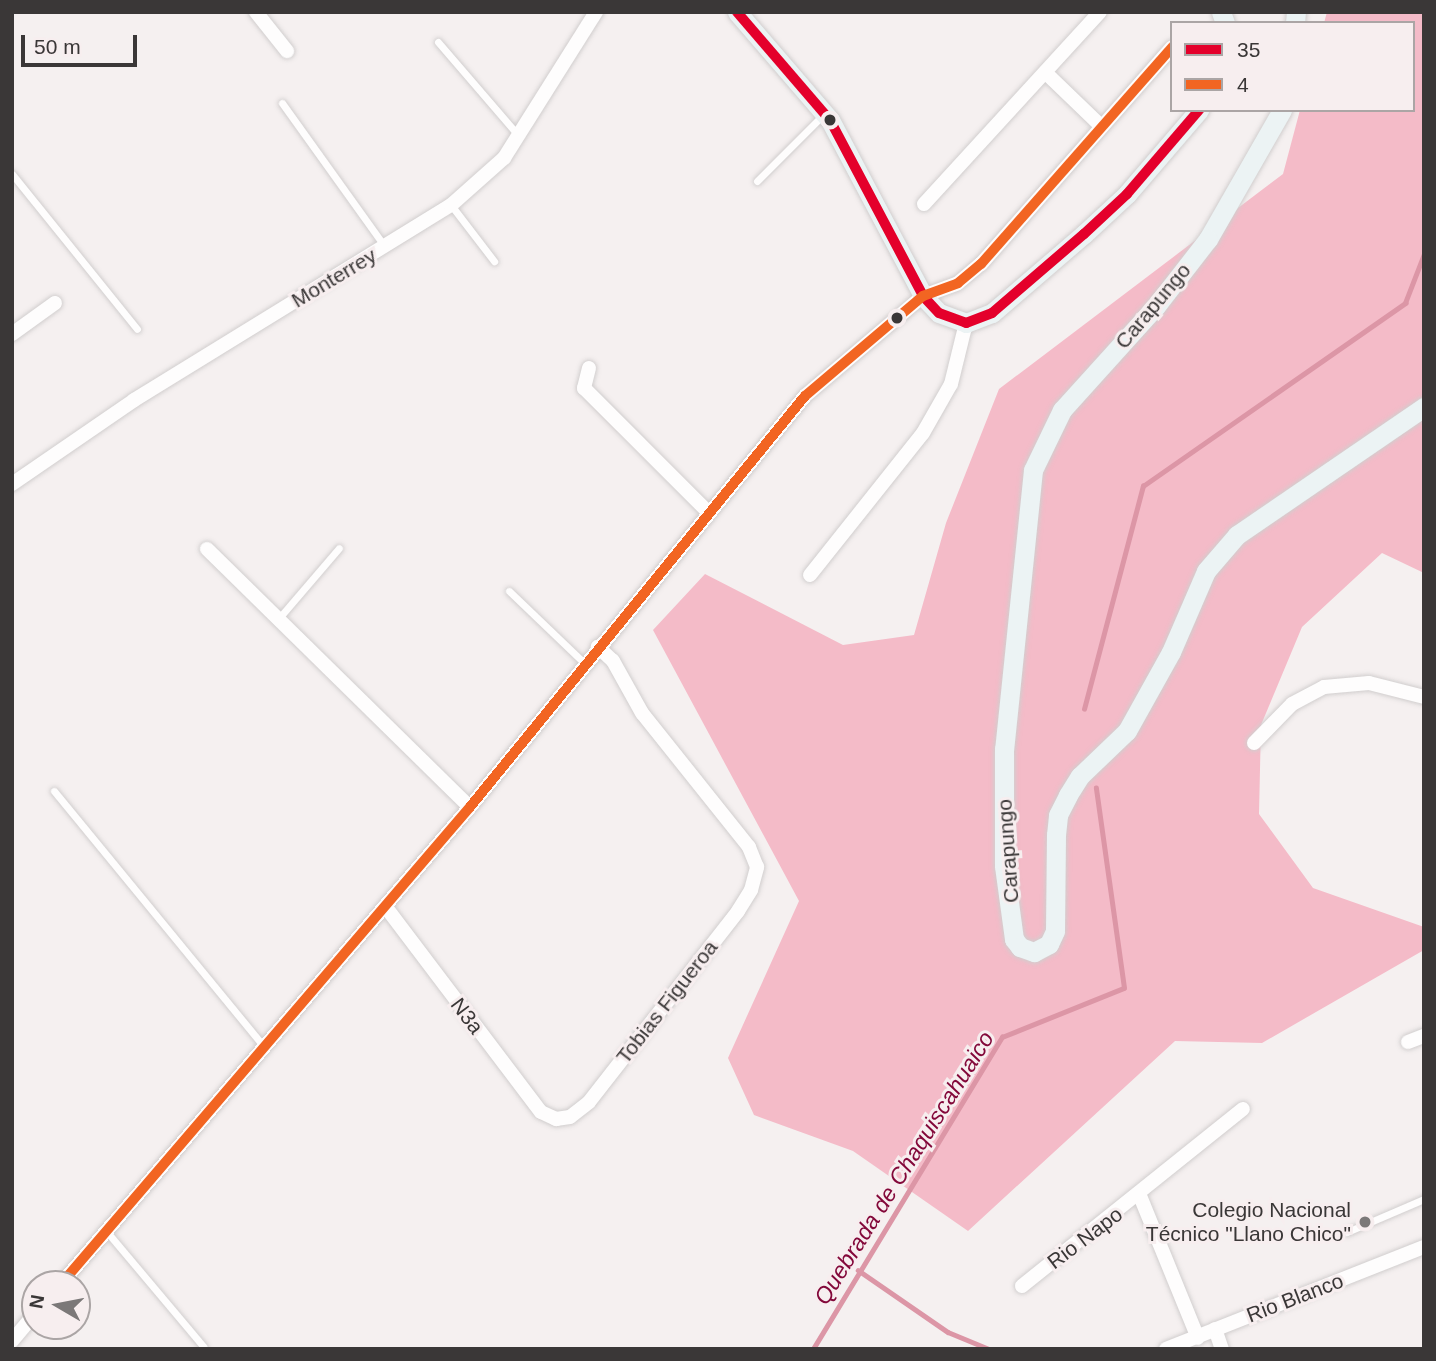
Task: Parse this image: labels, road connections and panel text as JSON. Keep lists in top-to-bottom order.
{
  "streets": {
    "street": [
      "Monterrey",
      "Carapungo",
      "Tobias Figueroa",
      "N3a",
      "Rio Napo",
      "Rio Blanco"
    ]
  },
  "crossings": [
    ["Tobias Figueroa", "N3a"]
  ],
  "water": ["Quebrada de Chaquiscahuaico"],
  "places": ["Colegio Nacional Técnico \"Llano Chico\""],
  "lines": ["transit line 35", "transit line 4"],
  "legend": ["35", "4"],
  "scale_bar": "50 m",
  "north": "left"
}
